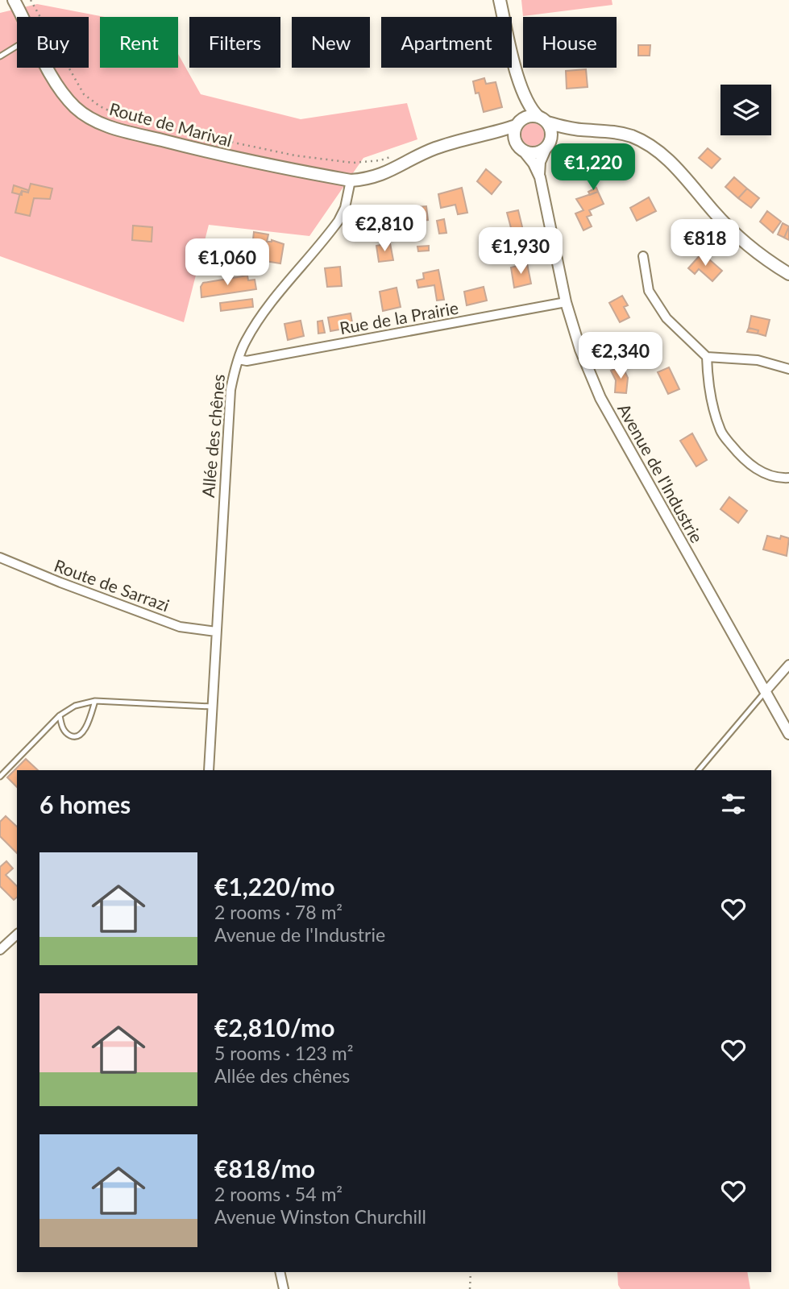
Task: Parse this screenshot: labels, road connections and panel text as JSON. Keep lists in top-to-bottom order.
{
  "streets": {
    "main road": ["Route de Marival"],
    "street": [
      "Rue de la Prairie",
      "Allée des chênes",
      "Avenue de l'Industrie",
      "Route de Sarrazi"
    ]
  },
  "crossings": [
    ["Route de Marival", "Allée des chênes"],
    ["Rue de la Prairie", "Allée des chênes"],
    ["Rue de la Prairie", "Avenue de l'Industrie"],
    ["Allée des chênes", "Route de Sarrazi"]
  ],
  "page": {
    "chip": [
      "Buy",
      "Rent",
      "Filters",
      "New",
      "Apartment",
      "House"
    ],
    "price": [
      "€1,220",
      "€2,810",
      "€818",
      "€1,930",
      "€1,060",
      "€2,340"
    ],
    "heading": "6 homes",
    "list": [
      {
        "name": "€1,220/mo",
        "note": "2 rooms · 78 m² · Avenue de l'Industrie"
      },
      {
        "name": "€2,810/mo",
        "note": "5 rooms · 123 m² · Allée des chênes"
      },
      {
        "name": "€818/mo",
        "note": "2 rooms · 54 m² · Avenue Winston Churchill"
      }
    ]
  }
}
